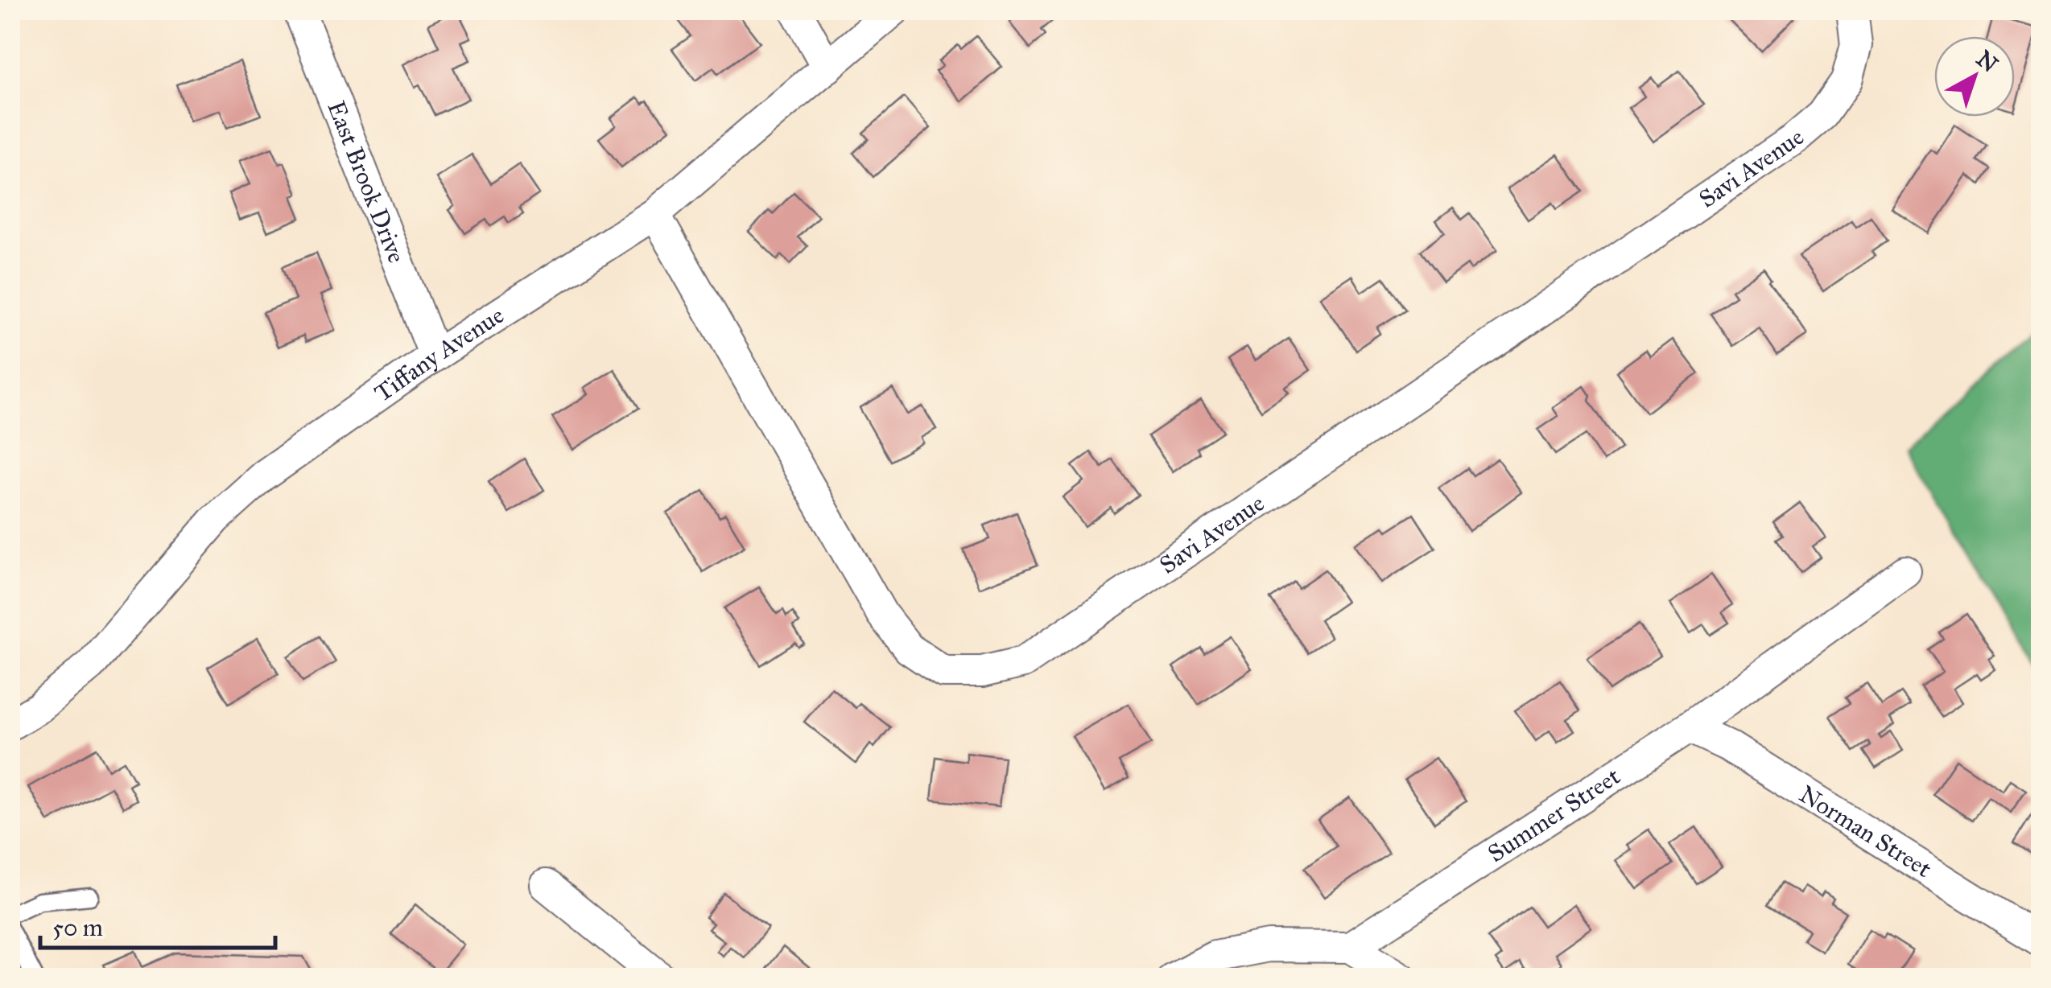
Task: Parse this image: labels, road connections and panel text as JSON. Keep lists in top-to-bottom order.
{
  "streets": {
    "street": [
      "Savi Avenue",
      "East Brook Drive",
      "Tiffany Avenue",
      "Summer Street",
      "Norman Street"
    ]
  },
  "crossings": [
    ["Savi Avenue", "Tiffany Avenue"],
    ["East Brook Drive", "Tiffany Avenue"],
    ["Summer Street", "Norman Street"]
  ],
  "scale_bar": "50 m",
  "north": "top right"
}
